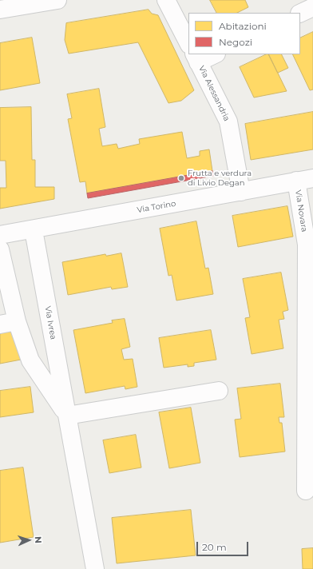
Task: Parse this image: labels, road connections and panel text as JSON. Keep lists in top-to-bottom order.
{
  "streets": {
    "street": [
      "Via Alessandria",
      "Via Torino",
      "Via Novara",
      "Via Ivrea"
    ]
  },
  "crossings": [
    ["Via Alessandria", "Via Torino"],
    ["Via Torino", "Via Novara"],
    ["Via Torino", "Via Ivrea"]
  ],
  "places": ["Frutta e verdura di Livio Degan"],
  "legend": ["Abitazioni", "Negozi"],
  "scale_bar": "20 m",
  "north": "right"
}
